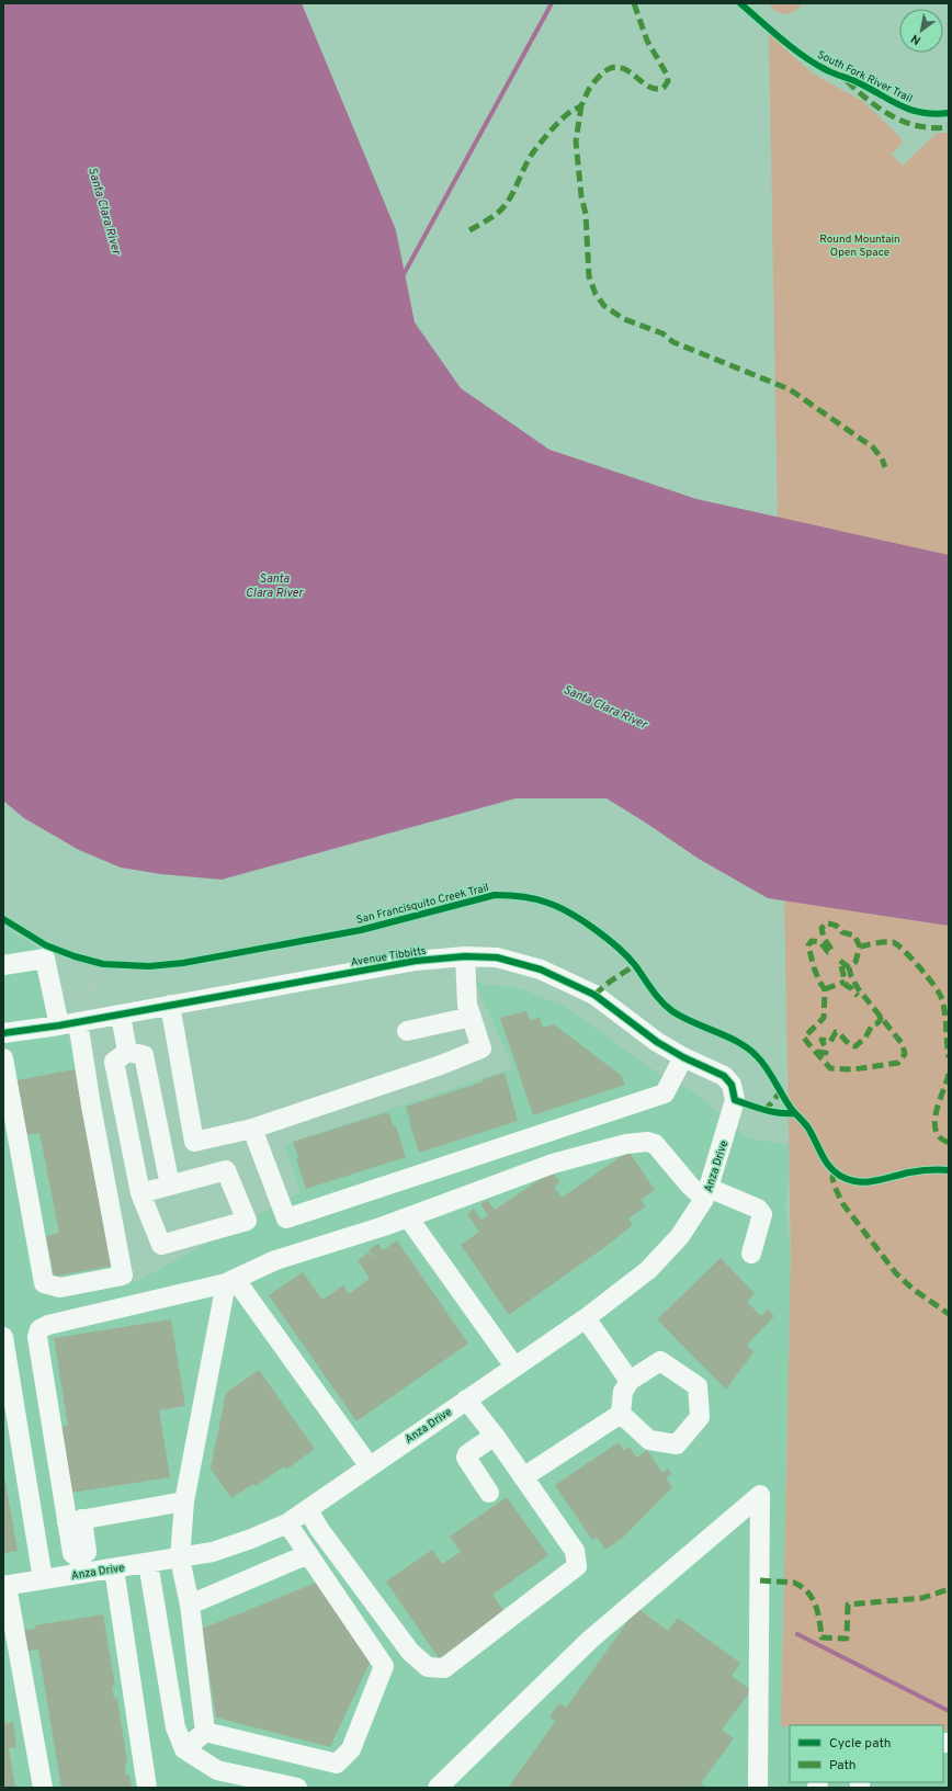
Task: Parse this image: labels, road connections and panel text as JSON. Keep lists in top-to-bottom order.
{
  "streets": {
    "street": ["Avenue Tibbitts", "Anza Drive"],
    "cycle path": ["South Fork River Trail", "San Francisquito Creek Trail"]
  },
  "crossings": [
    ["Avenue Tibbitts", "Anza Drive"]
  ],
  "water": ["Santa Clara River"],
  "parks": ["Round Mountain Open Space"],
  "legend": ["Cycle path", "Path"],
  "north": "bottom left"
}
